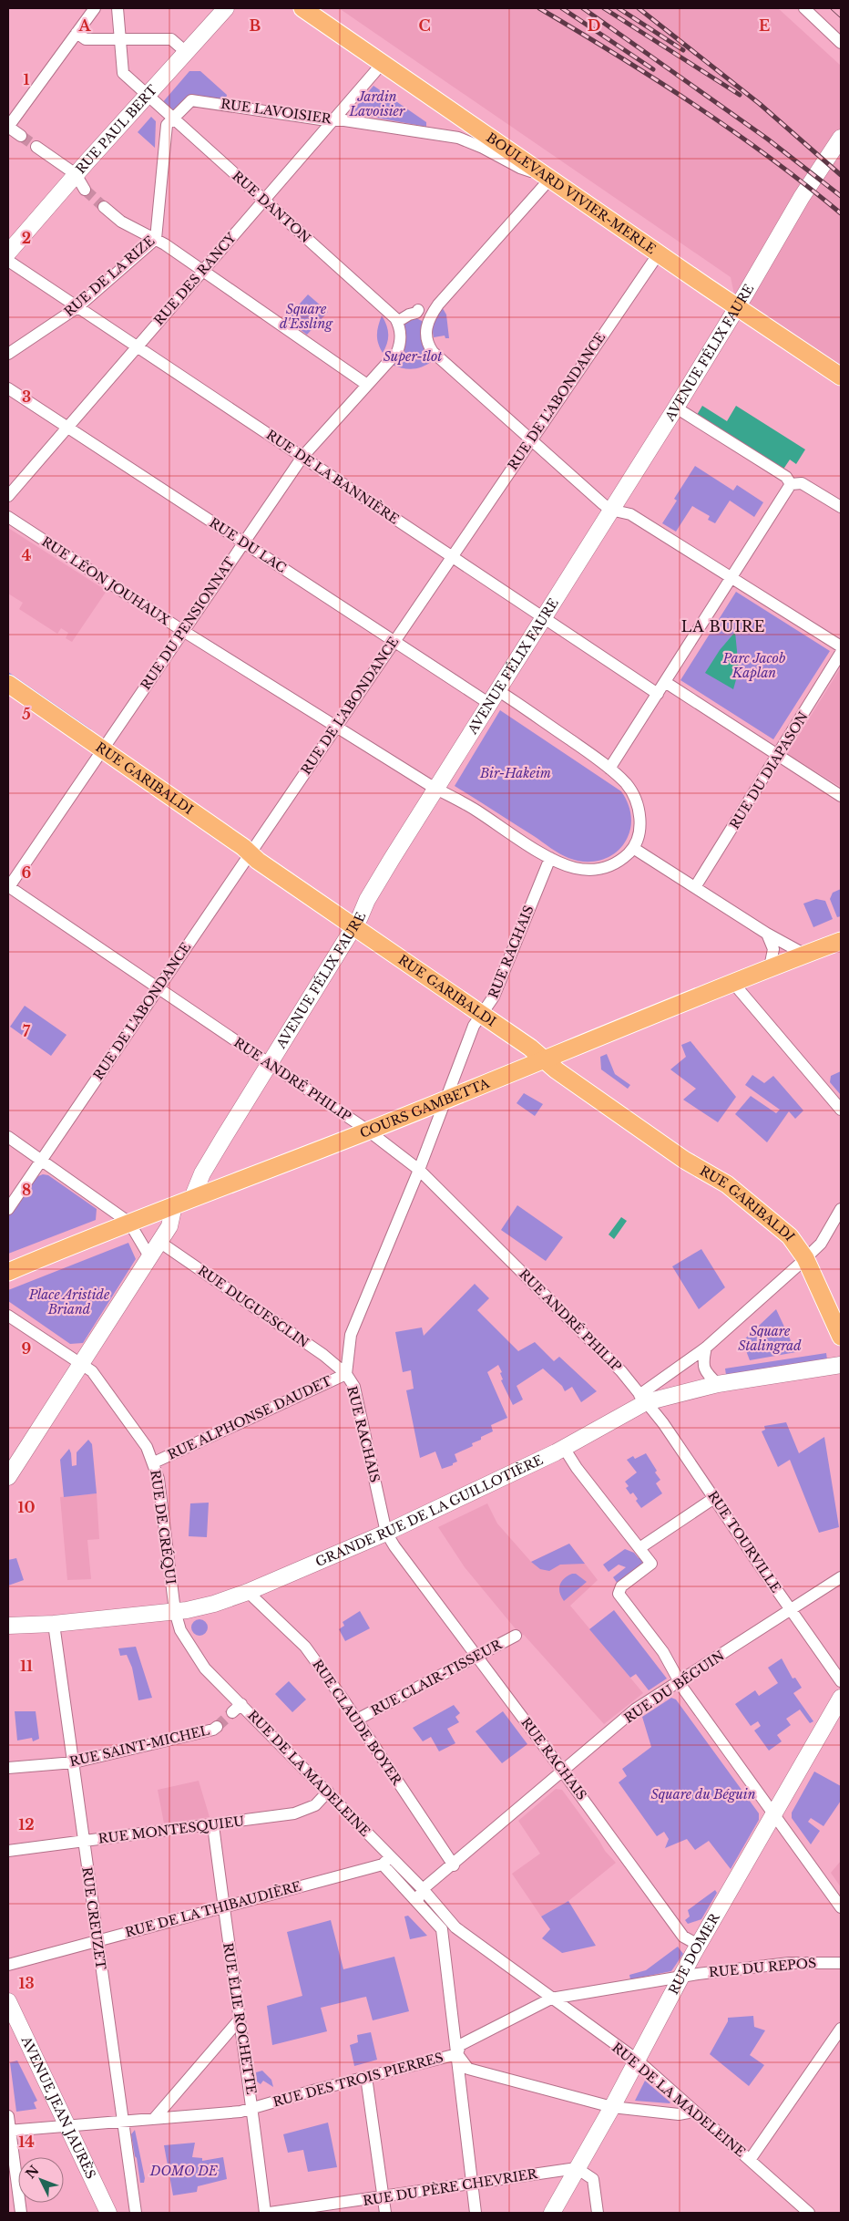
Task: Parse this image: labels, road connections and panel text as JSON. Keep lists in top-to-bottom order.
{
  "streets": {
    "main road": [
      "RUE PAUL BERT",
      "BOULEVARD VIVIER-MERLE",
      "AVENUE FÉLIX FAURE",
      "RUE GARIBALDI",
      "COURS GAMBETTA",
      "GRANDE RUE DE LA GUILLOTIÈRE",
      "RUE DOMER",
      "AVENUE JEAN JAURÈS"
    ],
    "street": [
      "RUE LAVOISIER",
      "RUE DANTON",
      "RUE DE LA RIZE",
      "RUE DES RANCY",
      "RUE DE L'ABONDANCE",
      "RUE DE LA BANNIÈRE",
      "RUE DU LAC",
      "RUE LÉON JOUHAUX",
      "RUE DU PENSIONNAT",
      "RUE DU DIAPASON",
      "RUE RACHAIS",
      "RUE ANDRÉ PHILIP",
      "RUE DUGUESCLIN",
      "RUE ALPHONSE DAUDET",
      "RUE DE CRÉQUI",
      "RUE TOURVILLE",
      "RUE CLAIR-TISSEUR",
      "RUE DU BÉGUIN",
      "RUE CLAUDE BOYER",
      "RUE SAINT-MICHEL",
      "RUE DE LA MADELEINE",
      "RUE MONTESQUIEU",
      "RUE DE LA THIBAUDIÈRE",
      "RUE CREUZET",
      "RUE DU REPOS",
      "RUE ÉLIE ROCHETTE",
      "RUE DES TROIS PIERRES",
      "RUE DU PÈRE CHEVRIER"
    ]
  },
  "crossings": [
    ["RUE LAVOISIER", "BOULEVARD VIVIER-MERLE"],
    ["RUE LAVOISIER", "RUE DANTON"],
    ["RUE LAVOISIER", "RUE DE LA RIZE"],
    ["RUE LAVOISIER", "RUE DES RANCY"],
    ["RUE PAUL BERT", "RUE DANTON"],
    ["BOULEVARD VIVIER-MERLE", "RUE DES RANCY"],
    ["BOULEVARD VIVIER-MERLE", "AVENUE FÉLIX FAURE"],
    ["BOULEVARD VIVIER-MERLE", "RUE DE L'ABONDANCE"],
    ["RUE DANTON", "RUE DE LA RIZE"],
    ["RUE DANTON", "RUE DES RANCY"],
    ["RUE DANTON", "RUE DU PENSIONNAT"],
    ["RUE DE LA RIZE", "RUE DE LA BANNIÈRE"],
    ["RUE DES RANCY", "RUE DE LA BANNIÈRE"],
    ["RUE DES RANCY", "RUE DU LAC"],
    ["AVENUE FÉLIX FAURE", "RUE DE LA BANNIÈRE"],
    ["AVENUE FÉLIX FAURE", "RUE DU LAC"],
    ["AVENUE FÉLIX FAURE", "RUE LÉON JOUHAUX"],
    ["AVENUE FÉLIX FAURE", "RUE GARIBALDI"],
    ["AVENUE FÉLIX FAURE", "RUE ANDRÉ PHILIP"],
    ["AVENUE FÉLIX FAURE", "COURS GAMBETTA"],
    ["RUE DE L'ABONDANCE", "RUE DE LA BANNIÈRE"],
    ["RUE DE L'ABONDANCE", "RUE DU LAC"],
    ["RUE DE L'ABONDANCE", "RUE LÉON JOUHAUX"],
    ["RUE DE L'ABONDANCE", "RUE GARIBALDI"],
    ["RUE DE L'ABONDANCE", "RUE ANDRÉ PHILIP"],
    ["RUE DE LA BANNIÈRE", "RUE DU PENSIONNAT"],
    ["RUE DU LAC", "RUE LÉON JOUHAUX"],
    ["RUE DU LAC", "RUE DU PENSIONNAT"],
    ["RUE LÉON JOUHAUX", "RUE DU PENSIONNAT"],
    ["RUE LÉON JOUHAUX", "RUE RACHAIS"],
    ["RUE DU PENSIONNAT", "RUE GARIBALDI"],
    ["RUE DU PENSIONNAT", "RUE ANDRÉ PHILIP"],
    ["RUE GARIBALDI", "RUE RACHAIS"],
    ["RUE GARIBALDI", "COURS GAMBETTA"],
    ["RUE GARIBALDI", "GRANDE RUE DE LA GUILLOTIÈRE"],
    ["RUE RACHAIS", "RUE ANDRÉ PHILIP"],
    ["RUE RACHAIS", "COURS GAMBETTA"],
    ["RUE RACHAIS", "RUE DUGUESCLIN"],
    ["RUE RACHAIS", "RUE ALPHONSE DAUDET"],
    ["RUE RACHAIS", "GRANDE RUE DE LA GUILLOTIÈRE"],
    ["RUE RACHAIS", "RUE CLAIR-TISSEUR"],
    ["RUE RACHAIS", "RUE DU BÉGUIN"],
    ["RUE RACHAIS", "RUE DOMER"],
    ["RUE ANDRÉ PHILIP", "COURS GAMBETTA"],
    ["RUE ANDRÉ PHILIP", "GRANDE RUE DE LA GUILLOTIÈRE"],
    ["RUE ANDRÉ PHILIP", "RUE TOURVILLE"],
    ["RUE DUGUESCLIN", "RUE ALPHONSE DAUDET"],
    ["RUE ALPHONSE DAUDET", "RUE DE CRÉQUI"],
    ["GRANDE RUE DE LA GUILLOTIÈRE", "RUE DE CRÉQUI"],
    ["GRANDE RUE DE LA GUILLOTIÈRE", "RUE TOURVILLE"],
    ["GRANDE RUE DE LA GUILLOTIÈRE", "RUE CLAUDE BOYER"],
    ["GRANDE RUE DE LA GUILLOTIÈRE", "RUE DE LA MADELEINE"],
    ["GRANDE RUE DE LA GUILLOTIÈRE", "RUE CREUZET"],
    ["RUE DE CRÉQUI", "RUE DE LA MADELEINE"],
    ["RUE TOURVILLE", "RUE DU BÉGUIN"],
    ["RUE CLAIR-TISSEUR", "RUE CLAUDE BOYER"],
    ["RUE DU BÉGUIN", "RUE CLAUDE BOYER"],
    ["RUE DU BÉGUIN", "RUE DE LA MADELEINE"],
    ["RUE SAINT-MICHEL", "RUE CREUZET"],
    ["RUE DE LA MADELEINE", "RUE MONTESQUIEU"],
    ["RUE DE LA MADELEINE", "RUE DE LA THIBAUDIÈRE"],
    ["RUE DE LA MADELEINE", "RUE DOMER"],
    ["RUE DE LA MADELEINE", "RUE DU REPOS"],
    ["RUE DE LA MADELEINE", "RUE DES TROIS PIERRES"],
    ["RUE MONTESQUIEU", "RUE CREUZET"],
    ["RUE MONTESQUIEU", "RUE ÉLIE ROCHETTE"],
    ["RUE DE LA THIBAUDIÈRE", "RUE CREUZET"],
    ["RUE DE LA THIBAUDIÈRE", "RUE ÉLIE ROCHETTE"],
    ["RUE CREUZET", "RUE DES TROIS PIERRES"],
    ["RUE DOMER", "RUE DU REPOS"],
    ["RUE DOMER", "RUE DES TROIS PIERRES"],
    ["RUE DOMER", "RUE DU PÈRE CHEVRIER"],
    ["RUE DU REPOS", "RUE DES TROIS PIERRES"],
    ["RUE ÉLIE ROCHETTE", "RUE DES TROIS PIERRES"],
    ["RUE DES TROIS PIERRES", "AVENUE JEAN JAURÈS"]
  ],
  "districts": ["LA BUIRE"],
  "parks": [
    "Jardin Lavoisier",
    "Square d'Essling",
    "Super-îlot",
    "Parc Jacob Kaplan",
    "Bir-Hakeim",
    "Place Aristide Briand",
    "Square Stalingrad",
    "Square du Béguin",
    "DOMO DE"
  ],
  "north": "top left",
  "grid": {
    "columns": [
      "A",
      "B",
      "C",
      "D",
      "E"
    ],
    "rows": [
      "1",
      "2",
      "3",
      "4",
      "5",
      "6",
      "7",
      "8",
      "9",
      "10",
      "11",
      "12",
      "13",
      "14"
    ]
  }
}
